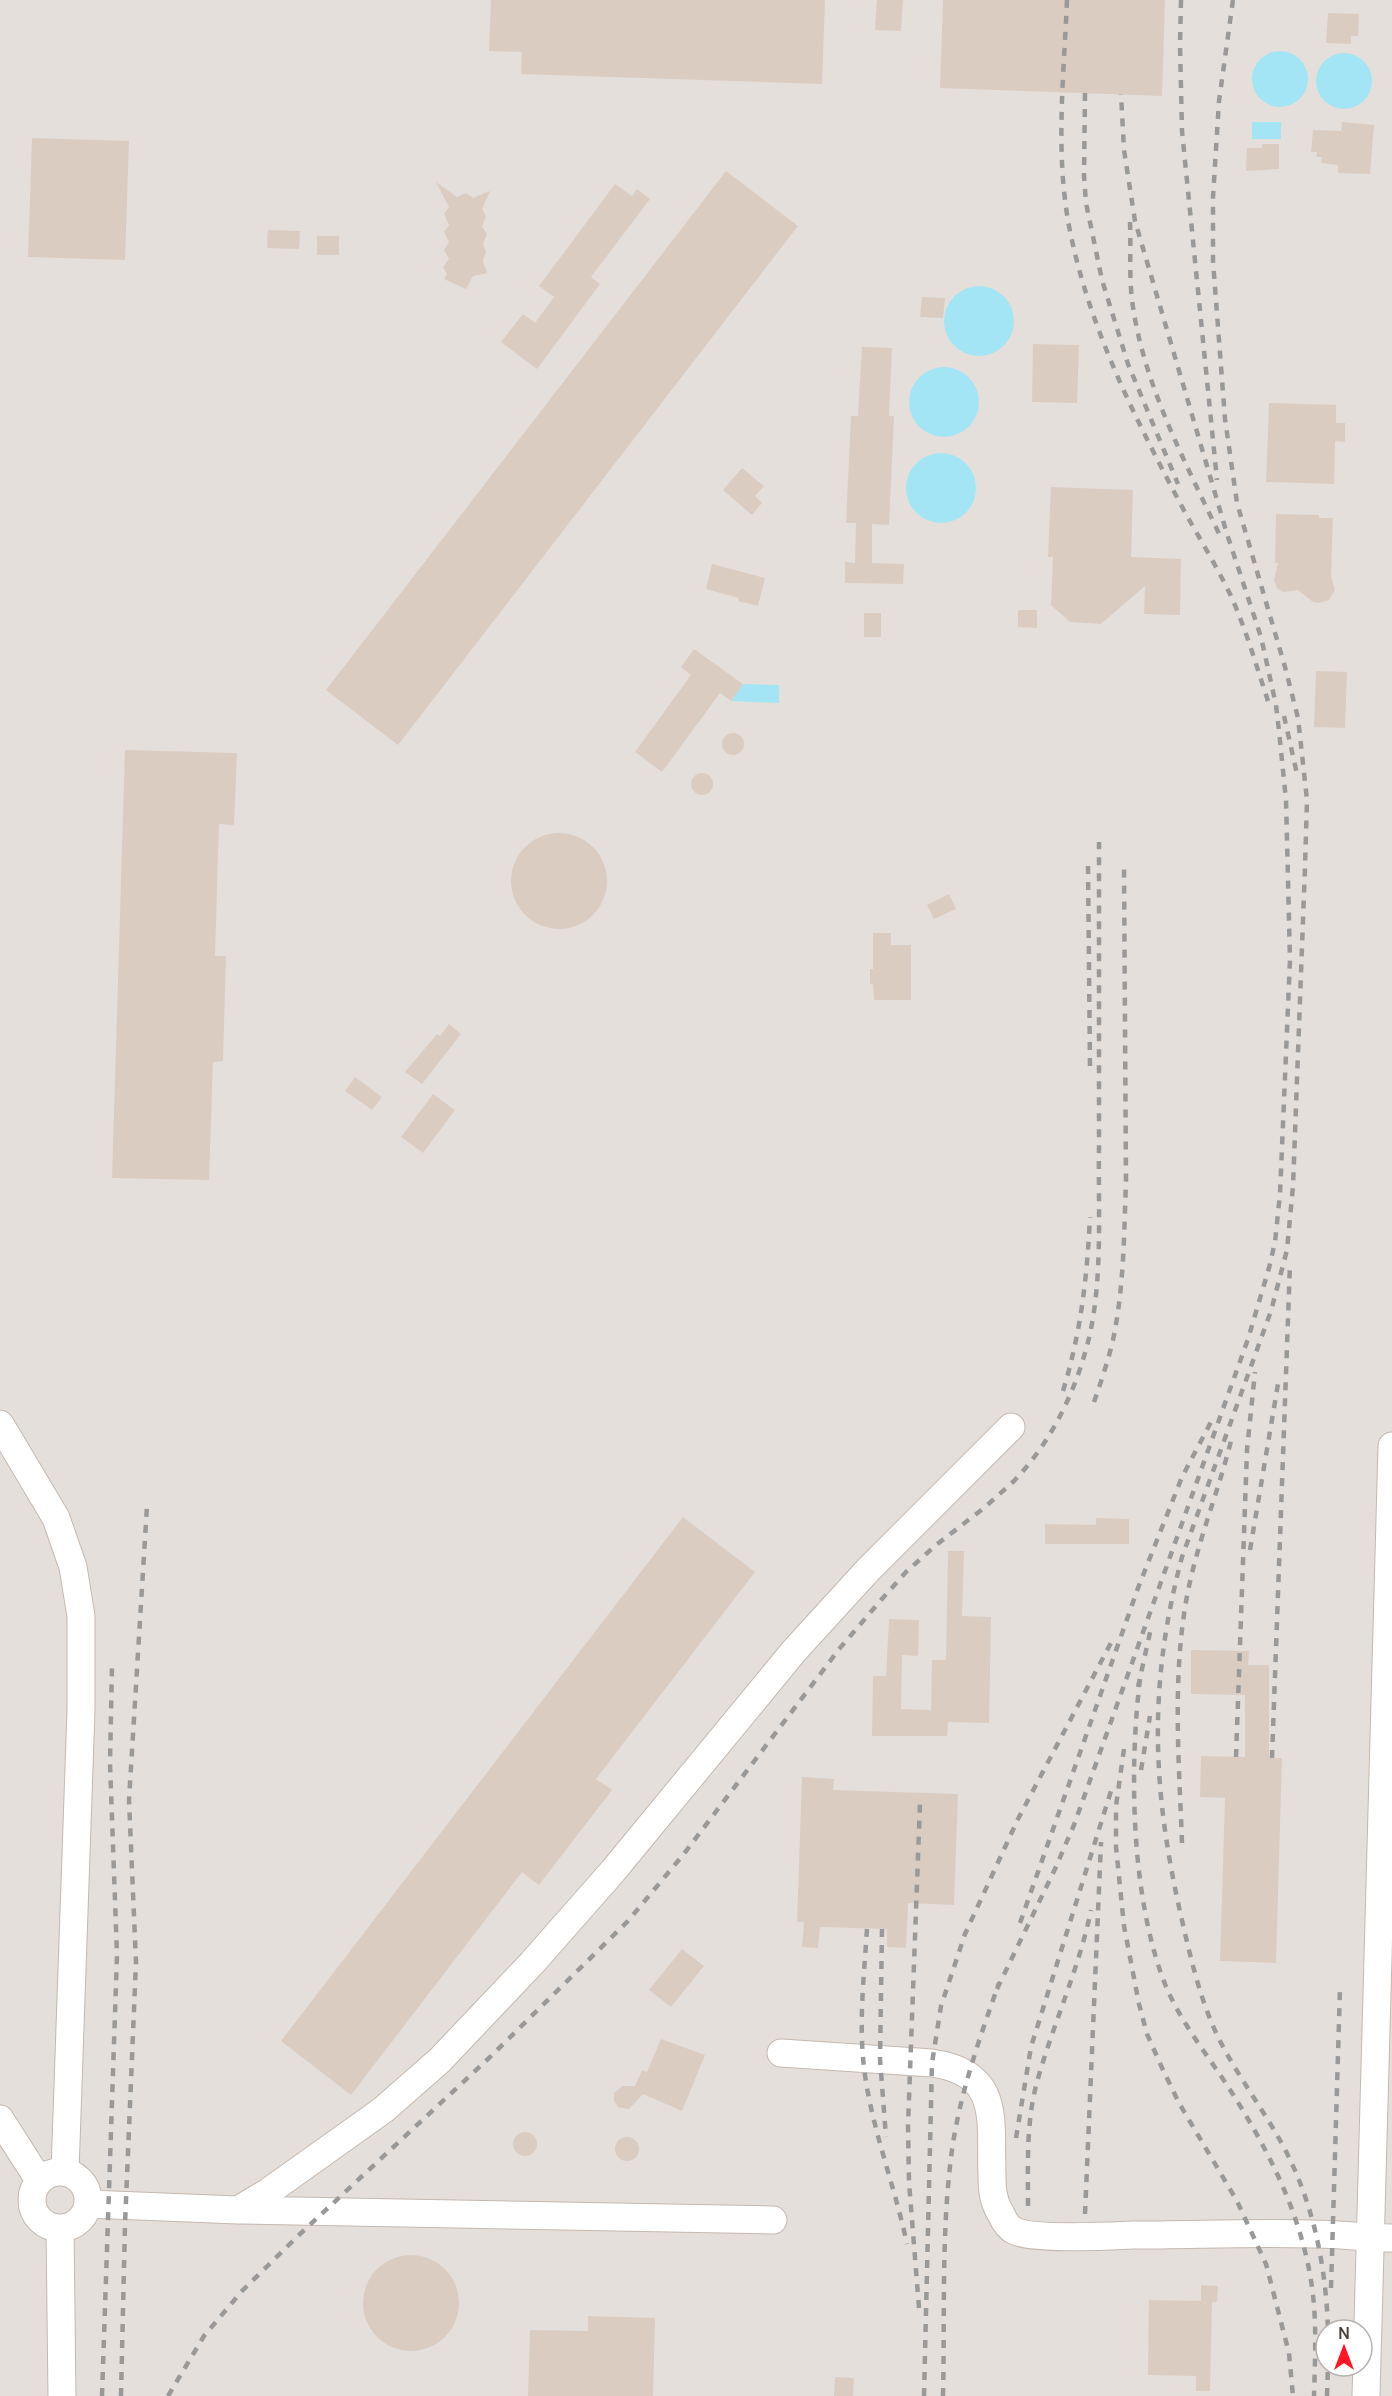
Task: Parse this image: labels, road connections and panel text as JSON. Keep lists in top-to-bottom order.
{
  "north": "top"
}
